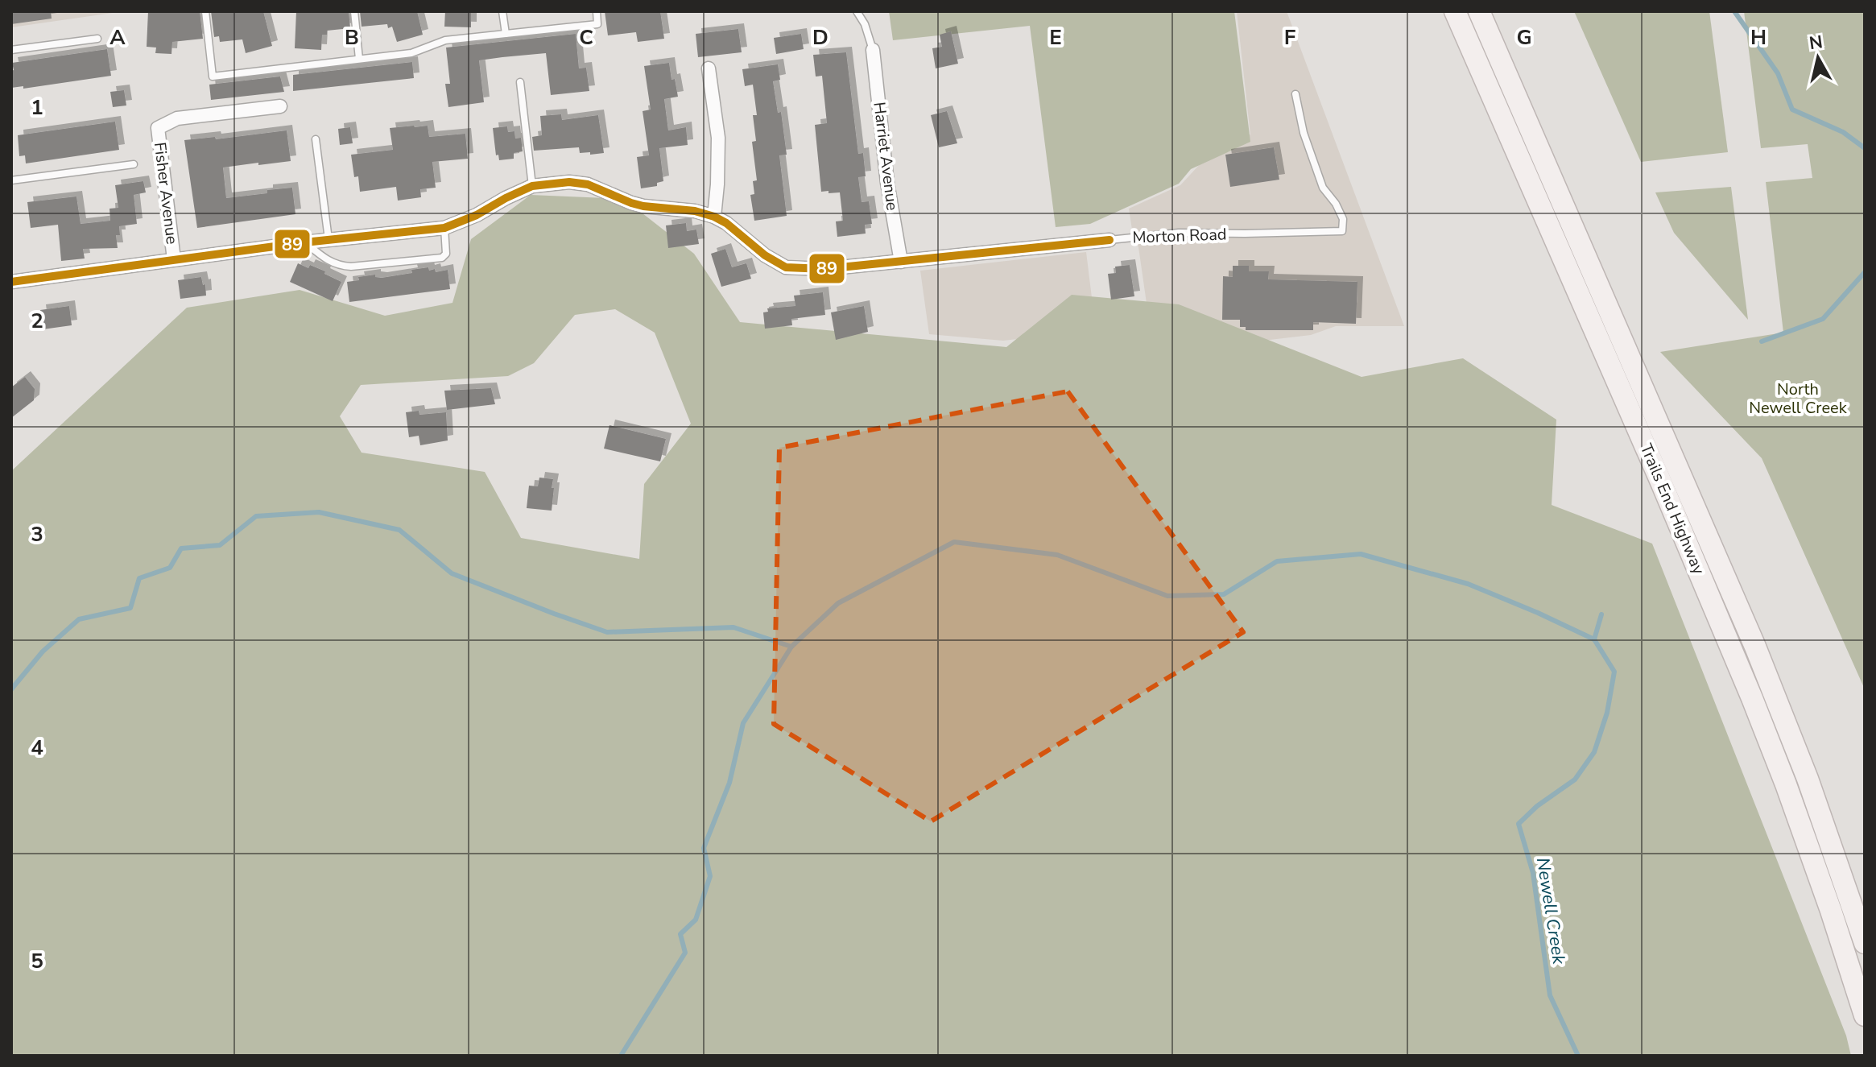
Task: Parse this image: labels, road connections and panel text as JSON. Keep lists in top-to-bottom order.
{
  "streets": {
    "highway": ["Trails End Highway"],
    "street": ["Harriet Avenue", "Fisher Avenue", "Morton Road"]
  },
  "crossings": [
    ["Harriet Avenue", "Morton Road"],
    ["Fisher Avenue", "Morton Road"]
  ],
  "water": ["Newell Creek"],
  "parks": ["North Newell Creek"],
  "lines": ["transit line 89"],
  "north": "top",
  "grid": {
    "columns": [
      "A",
      "B",
      "C",
      "D",
      "E",
      "F",
      "G",
      "H"
    ],
    "rows": [
      "1",
      "2",
      "3",
      "4",
      "5"
    ]
  }
}
